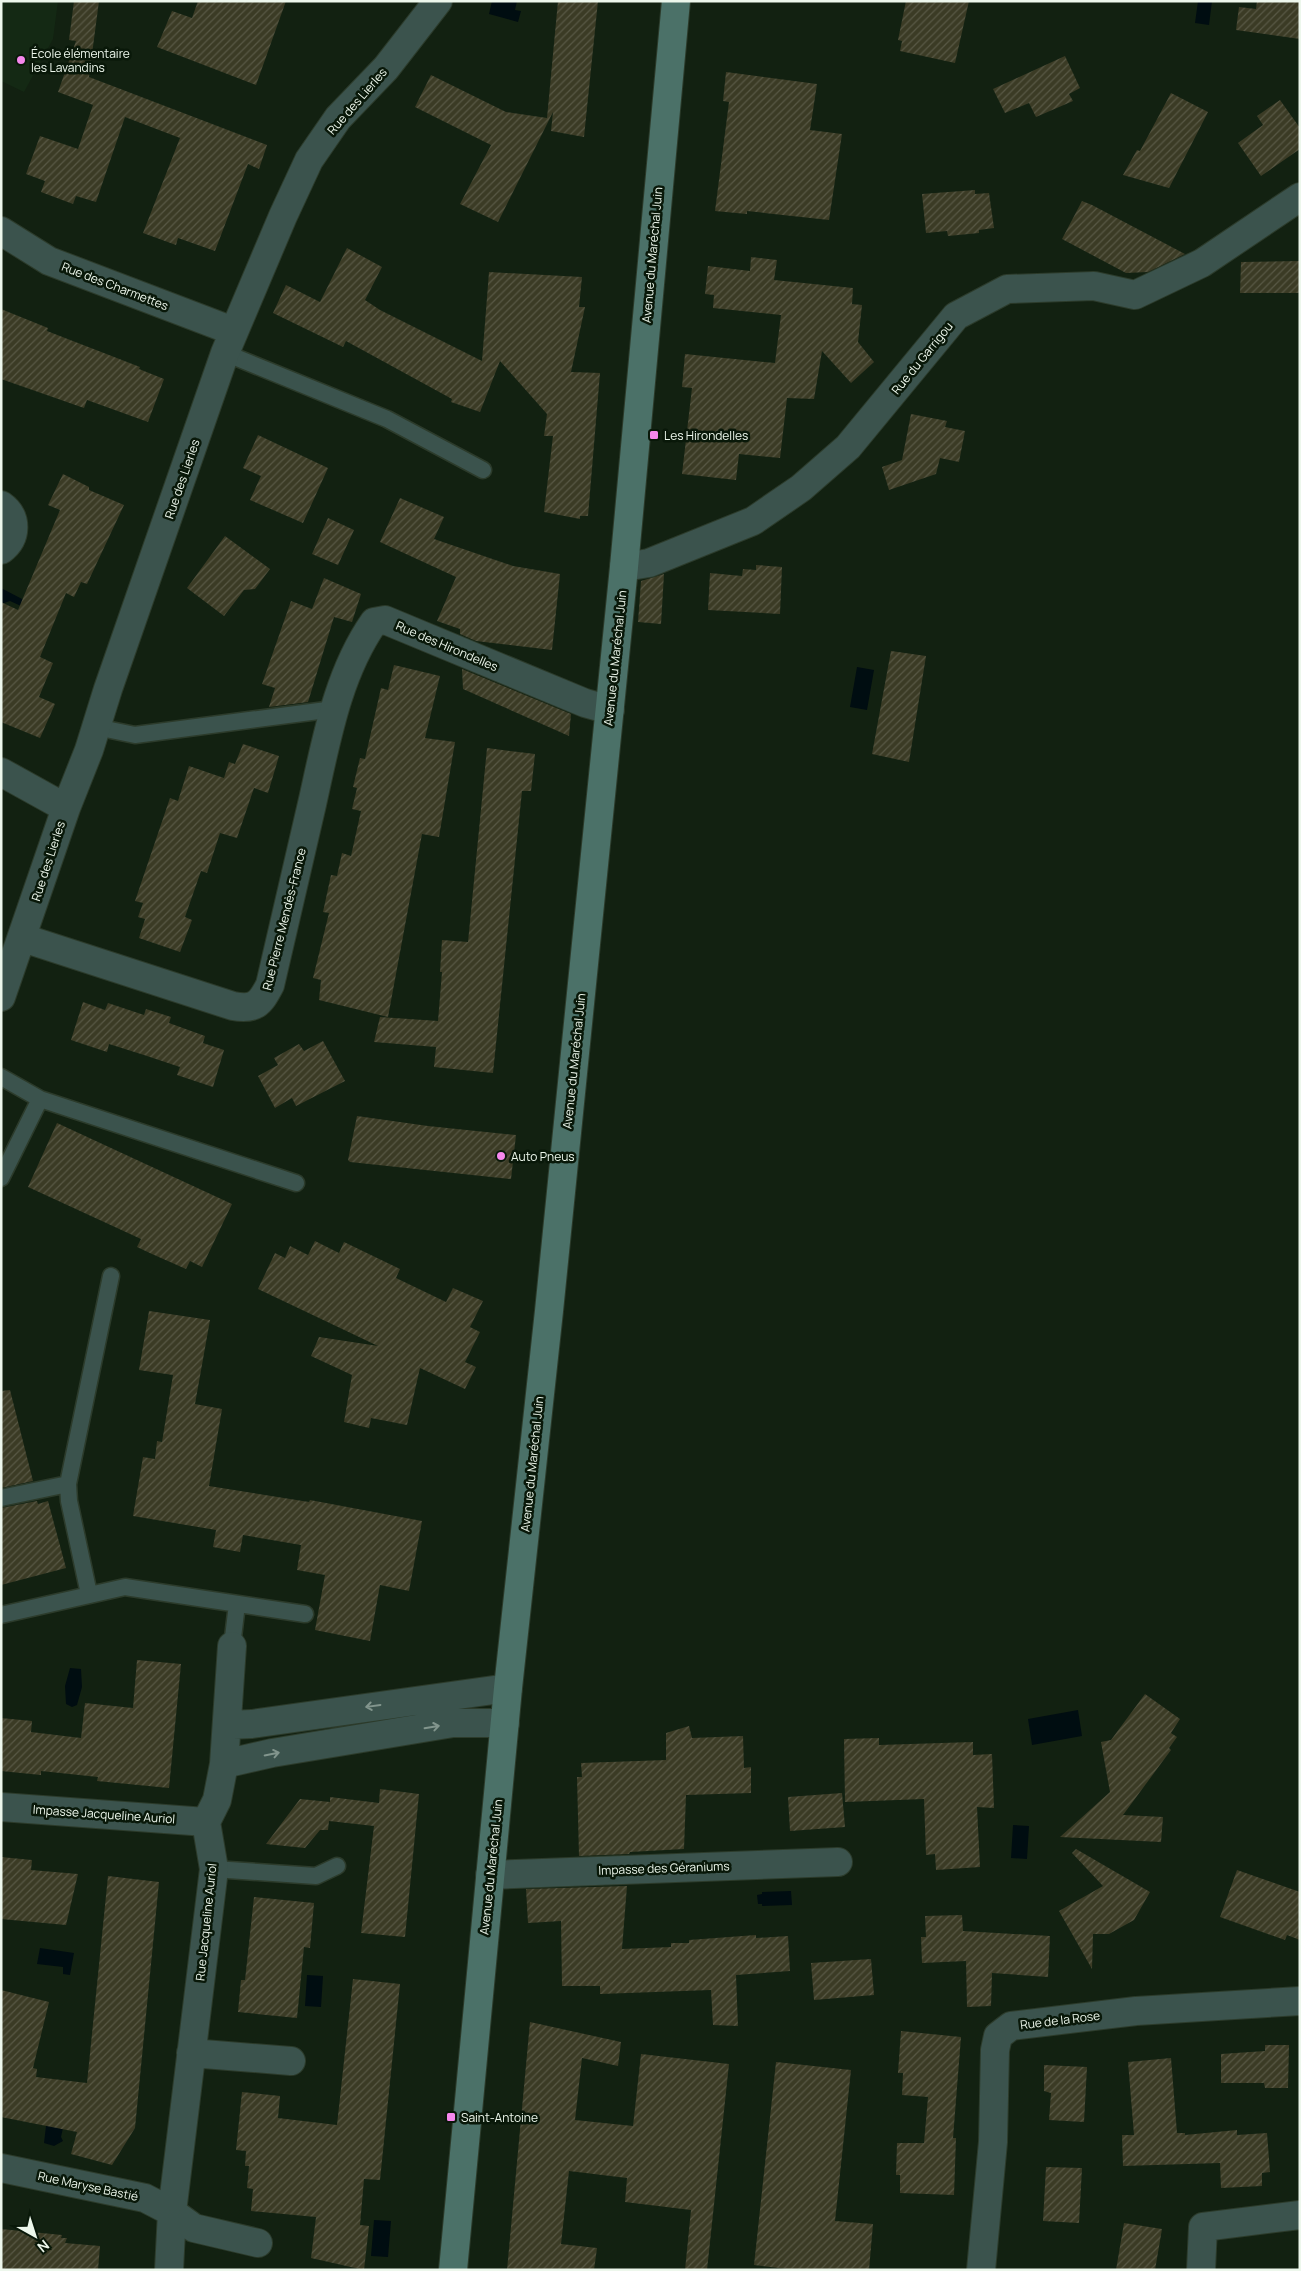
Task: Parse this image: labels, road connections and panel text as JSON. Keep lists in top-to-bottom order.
{
  "streets": {
    "main road": ["Avenue du Maréchal Juin"],
    "street": [
      "Rue des Lierles",
      "Rue des Charmettes",
      "Rue du Garrigou",
      "Rue des Hirondelles",
      "Rue Pierre Mendès-France",
      "Impasse Jacqueline Auriol",
      "Impasse des Géraniums",
      "Rue Jacqueline Auriol",
      "Rue de la Rose",
      "Rue Maryse Bastié"
    ]
  },
  "crossings": [
    ["Rue des Lierles", "Rue des Charmettes"],
    ["Rue des Lierles", "Rue Pierre Mendès-France"],
    ["Avenue du Maréchal Juin", "Rue du Garrigou"],
    ["Avenue du Maréchal Juin", "Rue des Hirondelles"],
    ["Avenue du Maréchal Juin", "Impasse des Géraniums"],
    ["Rue des Hirondelles", "Rue Pierre Mendès-France"],
    ["Impasse Jacqueline Auriol", "Rue Jacqueline Auriol"],
    ["Rue Jacqueline Auriol", "Rue Maryse Bastié"]
  ],
  "places": {
    "other": ["École élémentaire les Lavandins", "Auto Pneus"],
    "transit": ["Les Hirondelles", "Saint-Antoine"]
  },
  "north": "bottom right"
}
